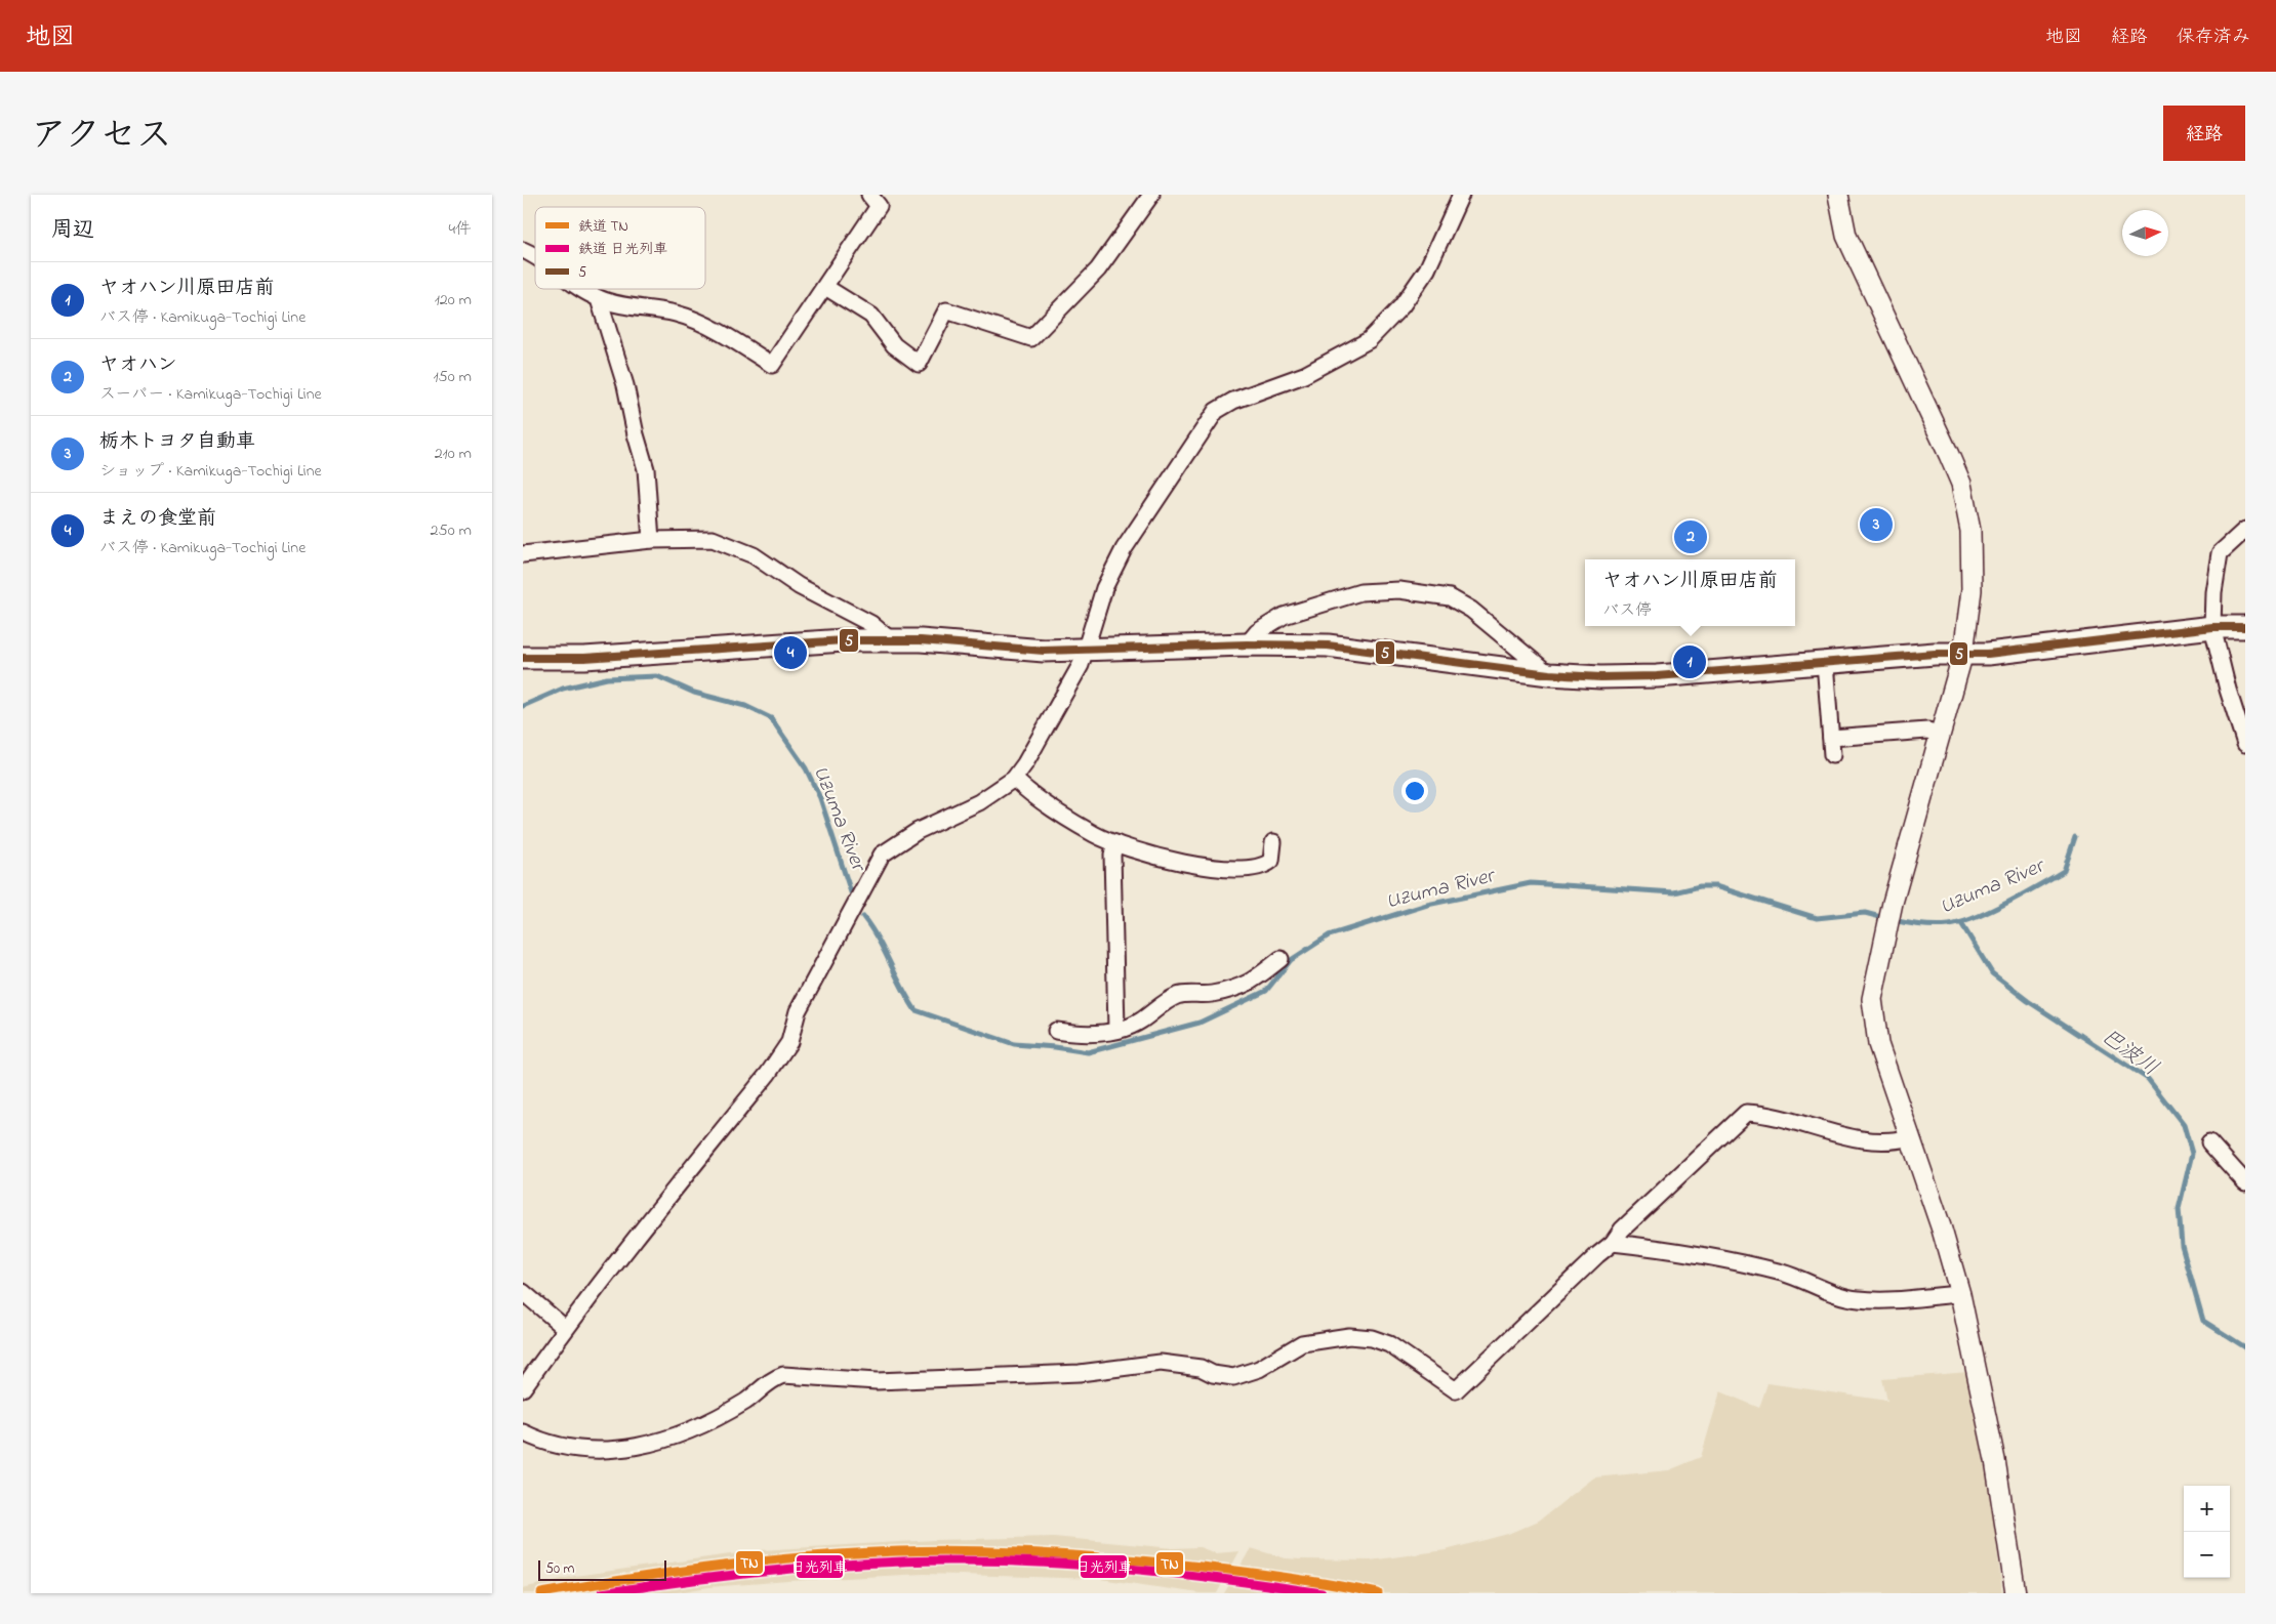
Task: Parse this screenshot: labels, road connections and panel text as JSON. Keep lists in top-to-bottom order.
{
  "water": ["Uzuma River", "巴波川"],
  "lines": ["transit line 5", "rail line TN", "rail line 日光列車"],
  "legend": ["鉄道 TN", "鉄道 日光列車", "5"],
  "scale_bar": "50 m",
  "north": "right",
  "page": {
    "header": "地図",
    "nav": ["地図", "経路", "保存済み"],
    "title": "アクセス",
    "buttons": "経路",
    "heading": ["周辺", "4件"],
    "list": [
      {
        "mark": "1",
        "name": "ヤオハン川原田店前",
        "note": "バス停 · Kamikuga-Tochigi Line",
        "value": "120 m"
      },
      {
        "mark": "2",
        "name": "ヤオハン",
        "note": "スーパー · Kamikuga-Tochigi Line",
        "value": "150 m"
      },
      {
        "mark": "3",
        "name": "栃木トヨタ自動車",
        "note": "ショップ · Kamikuga-Tochigi Line",
        "value": "210 m"
      },
      {
        "mark": "4",
        "name": "まえの食堂前",
        "note": "バス停 · Kamikuga-Tochigi Line",
        "value": "250 m"
      }
    ],
    "pins": [
      "3",
      "2",
      "4",
      "1"
    ],
    "popup": ["ヤオハン川原田店前", "バス停"],
    "map_buttons": ["+", "−"],
    "scale": "50 m"
  }
}
